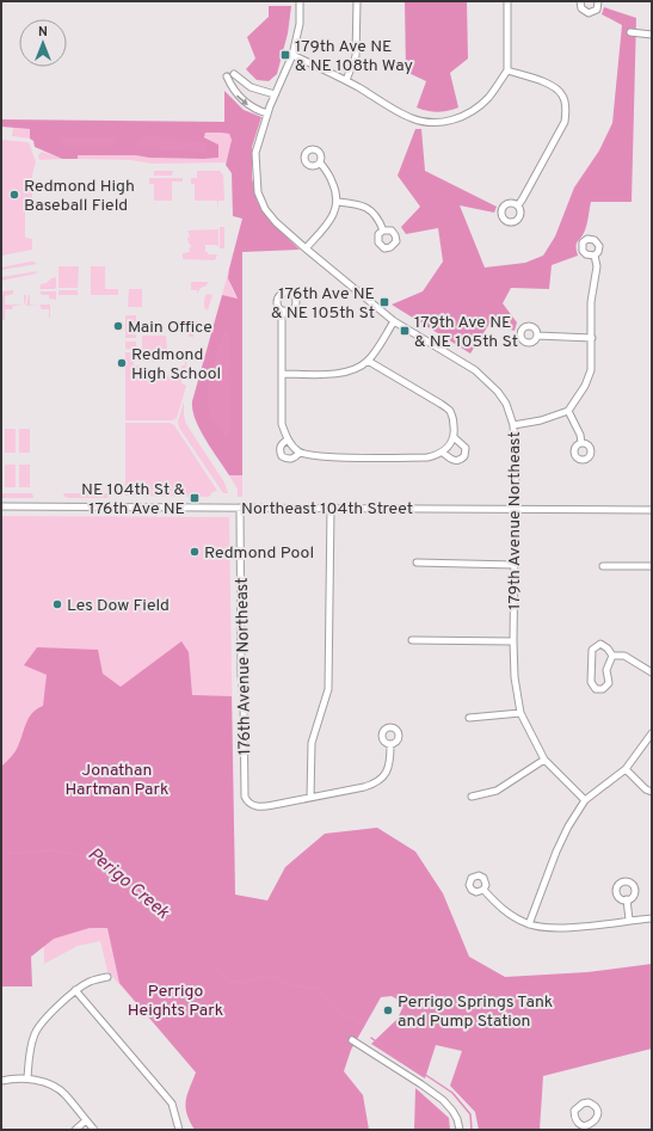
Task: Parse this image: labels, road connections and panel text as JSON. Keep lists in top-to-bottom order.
{
  "streets": {
    "street": ["Northeast 104th Street", "179th Avenue Northeast", "176th Avenue Northeast"]
  },
  "crossings": [
    ["Northeast 104th Street", "179th Avenue Northeast"],
    ["Northeast 104th Street", "176th Avenue Northeast"]
  ],
  "water": ["Perigo Creek"],
  "parks": ["Jonathan Hartman Park", "Perrigo Heights Park"],
  "places": {
    "transit": [
      "179th Ave NE & NE 108th Way",
      "176th Ave NE & NE 105th St",
      "179th Ave NE & NE 105th St",
      "NE 104th St & 176th Ave NE"
    ],
    "other": [
      "Redmond High Baseball Field",
      "Main Office",
      "Redmond High School",
      "Redmond Pool",
      "Les Dow Field",
      "Perrigo Springs Tank and Pump Station"
    ]
  },
  "north": "top"
}
